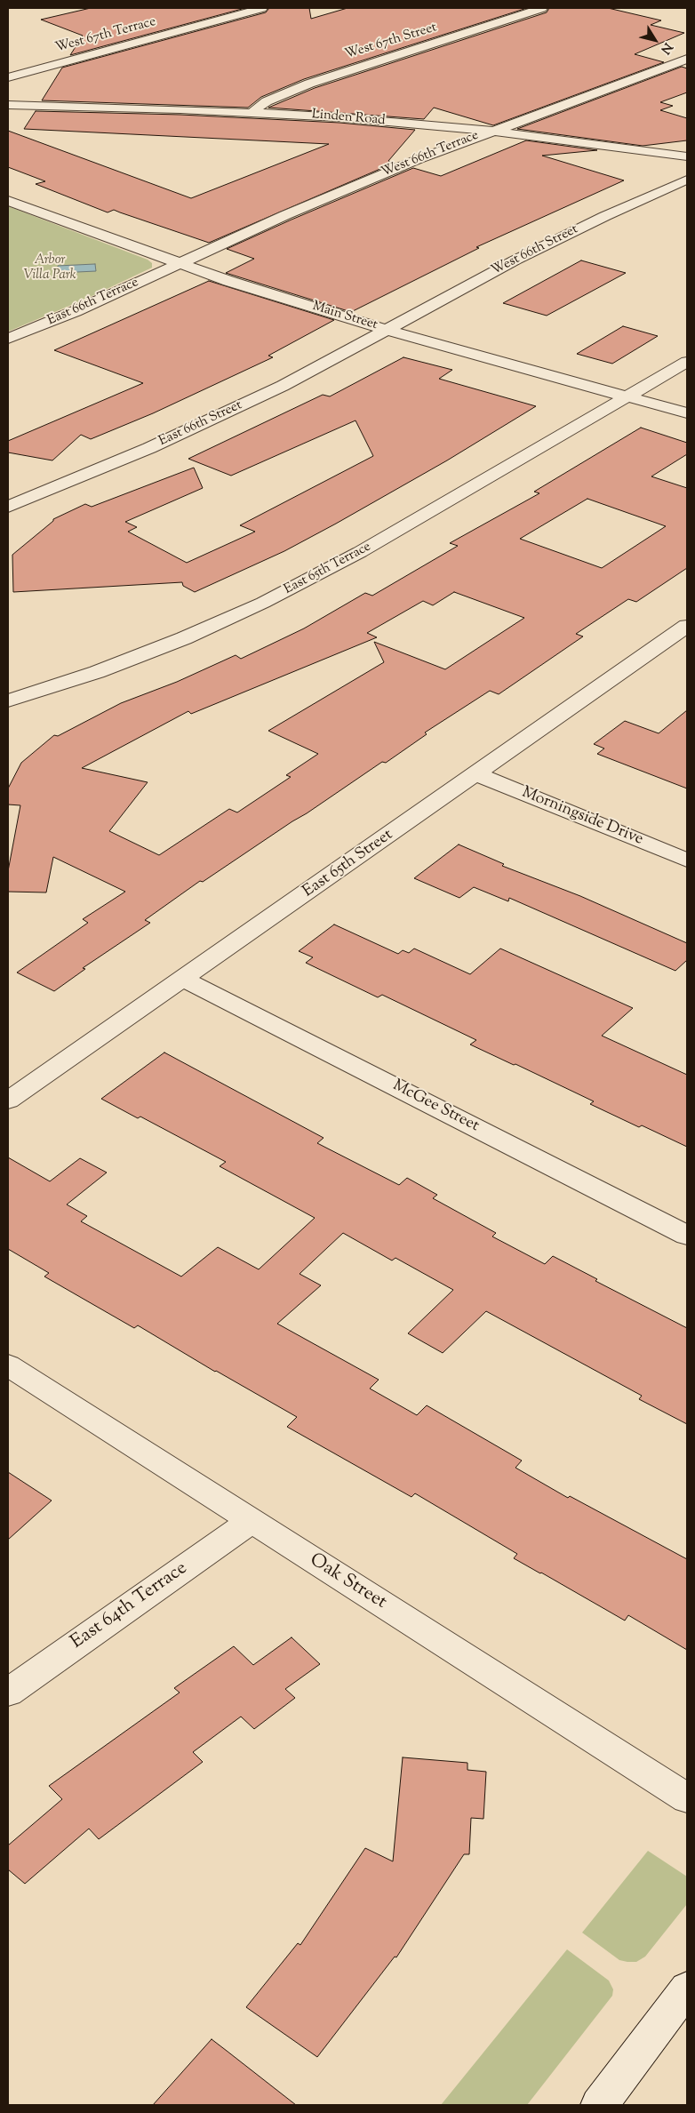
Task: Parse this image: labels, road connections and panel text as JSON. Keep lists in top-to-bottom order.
{
  "streets": {
    "street": [
      "West 67th Terrace",
      "West 67th Street",
      "Linden Road",
      "West 66th Terrace",
      "West 66th Street",
      "East 66th Terrace",
      "Main Street",
      "East 66th Street",
      "East 65th Terrace",
      "Morningside Drive",
      "East 65th Street",
      "McGee Street",
      "Oak Street",
      "East 64th Terrace"
    ]
  },
  "crossings": [
    ["West 67th Street", "Linden Road"],
    ["Linden Road", "West 66th Terrace"],
    ["West 66th Terrace", "East 66th Terrace"],
    ["West 66th Terrace", "Main Street"],
    ["West 66th Street", "Main Street"],
    ["West 66th Street", "East 66th Street"],
    ["East 66th Terrace", "Main Street"],
    ["Main Street", "East 66th Street"],
    ["Main Street", "East 65th Terrace"],
    ["Morningside Drive", "East 65th Street"],
    ["East 65th Street", "McGee Street"],
    ["Oak Street", "East 64th Terrace"]
  ],
  "parks": ["Arbor Villa Park"],
  "north": "bottom right"
}
